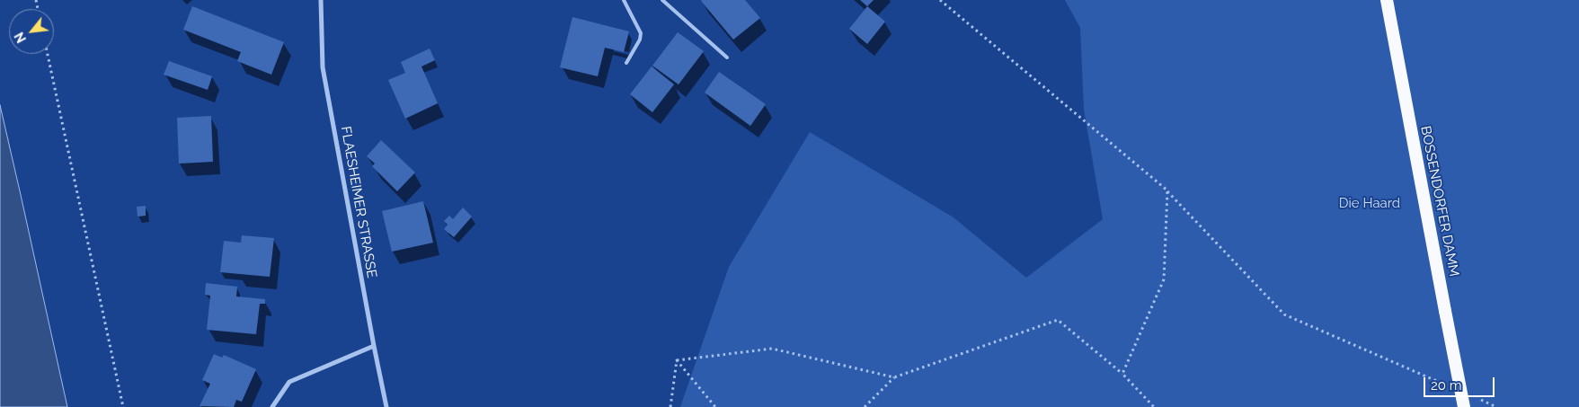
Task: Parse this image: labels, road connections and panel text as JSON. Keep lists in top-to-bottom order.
{
  "streets": {
    "highway": ["BOSSENDORFER DAMM"],
    "street": ["FLAESHEIMER STRASSE"]
  },
  "parks": ["Die Haard"],
  "scale_bar": "20 m",
  "north": "bottom left"
}
